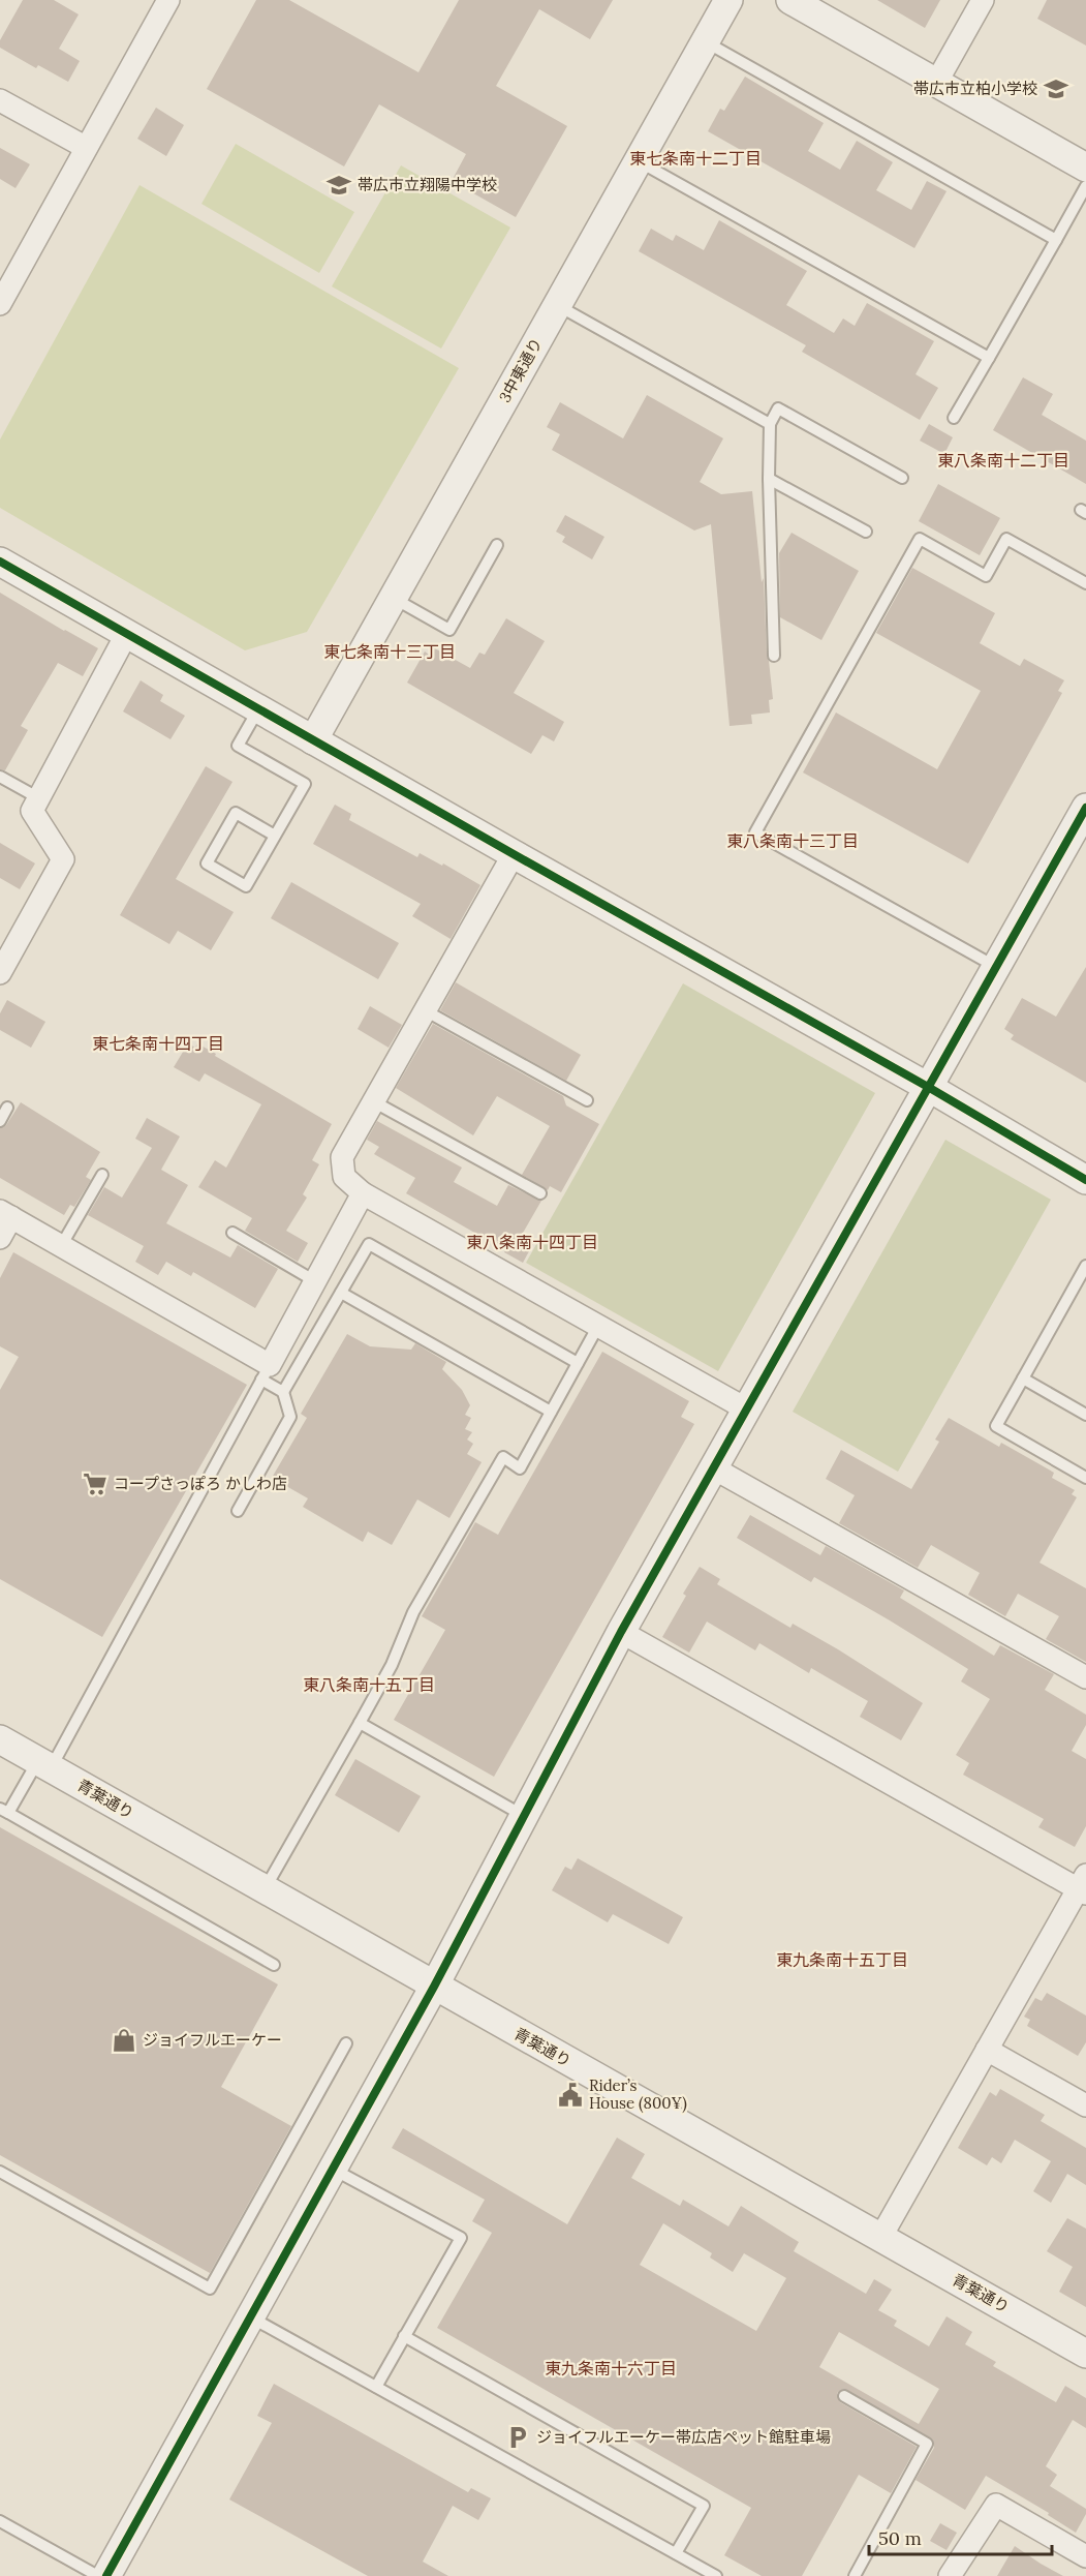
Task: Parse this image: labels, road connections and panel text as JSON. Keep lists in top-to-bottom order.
{
  "streets": {
    "street": ["3中東通り", "青葉通り"]
  },
  "districts": [
    "東七条南十二丁目",
    "東八条南十二丁目",
    "東七条南十三丁目",
    "東八条南十三丁目",
    "東七条南十四丁目",
    "東八条南十四丁目",
    "東八条南十五丁目",
    "東九条南十五丁目",
    "東九条南十六丁目"
  ],
  "places": {
    "school or university": ["帯広市立柏小学校", "帯広市立翔陽中学校"],
    "supermarket": ["コープさっぽろ かしわ店"],
    "shop": ["ジョイフルエーケー"],
    "public building": ["Rider’s House (800¥)"],
    "parking": ["ジョイフルエーケー帯広店ペット館駐車場"]
  },
  "scale_bar": "50 m"
}
